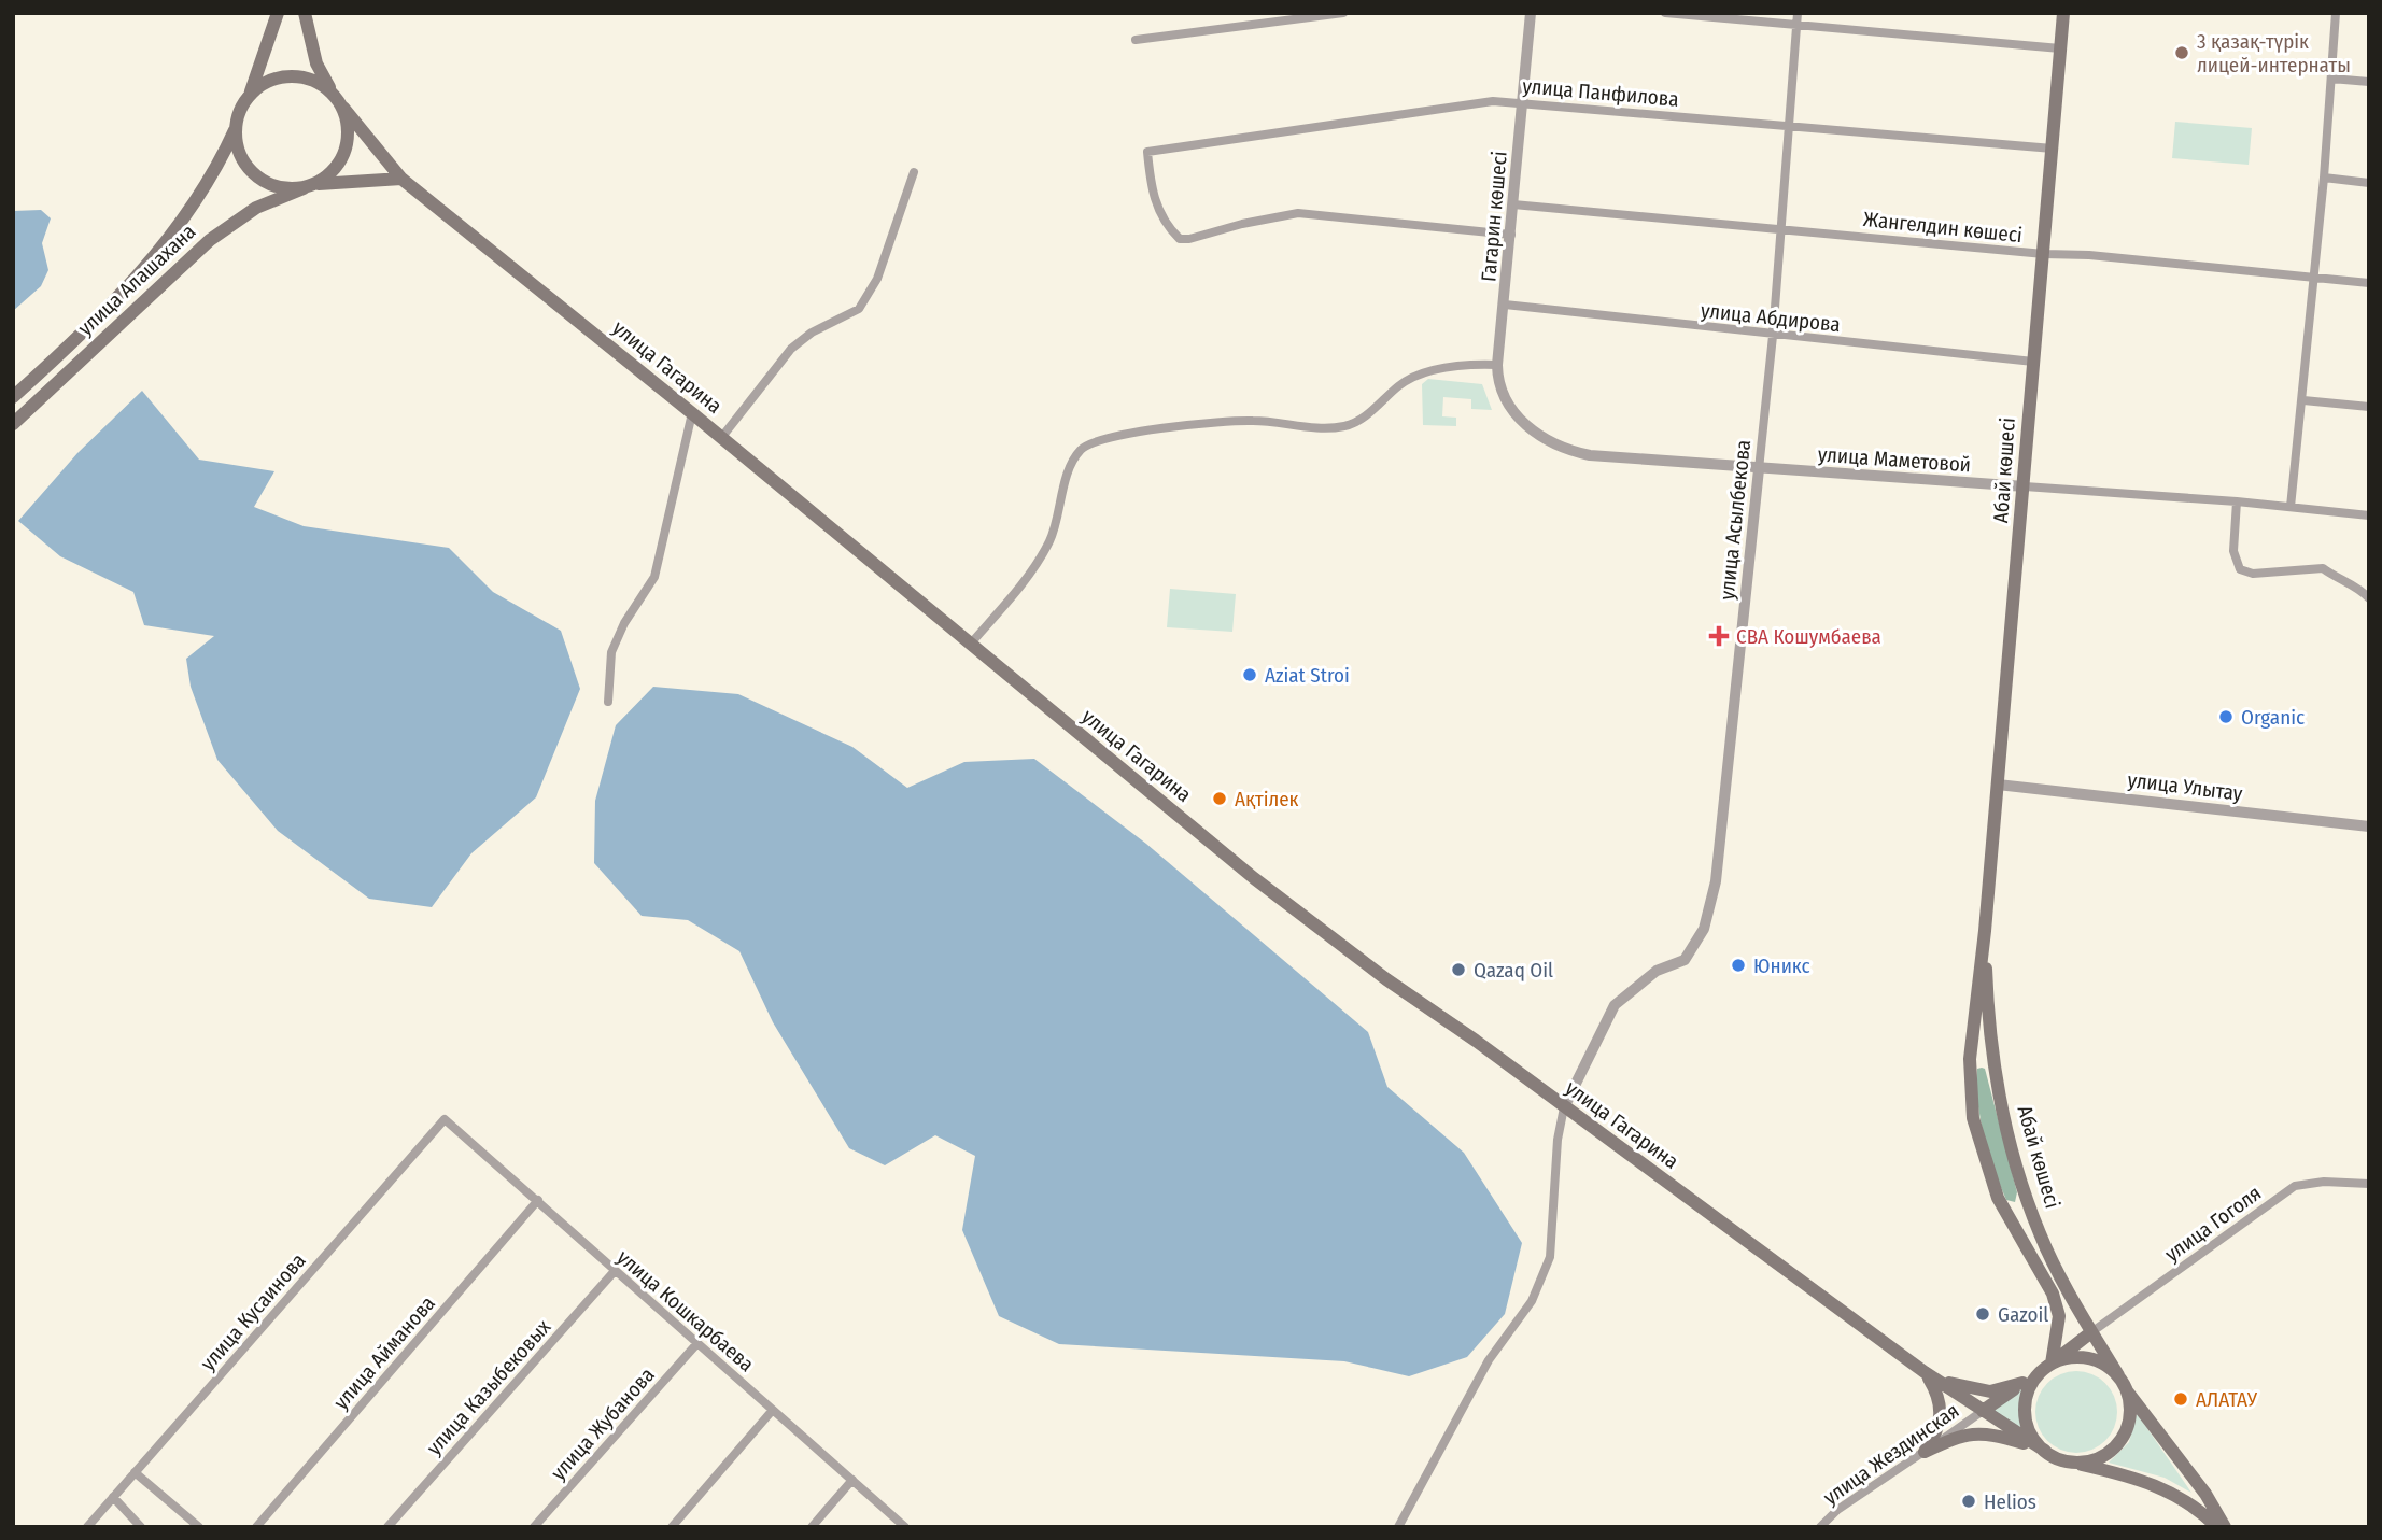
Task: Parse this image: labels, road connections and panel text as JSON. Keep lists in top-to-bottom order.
{
  "streets": {
    "main road": ["улица Алашахана", "улица Гагарина", "Абай көшесі"],
    "street": [
      "улица Панфилова",
      "Гагарин көшесі",
      "Жангелдин көшесі",
      "улица Абдирова",
      "улица Маметовой",
      "улица Асылбекова",
      "улица Улытау",
      "улица Гоголя",
      "улица Кошкарбаева",
      "улица Кусаинова",
      "улица Айманова",
      "улица Казыбековых",
      "улица Жубанова",
      "улица Жездинская"
    ]
  },
  "crossings": [
    ["улица Панфилова", "Гагарин көшесі"],
    ["улица Панфилова", "Абай көшесі"],
    ["улица Панфилова", "улица Асылбекова"],
    ["Гагарин көшесі", "Жангелдин көшесі"],
    ["Гагарин көшесі", "улица Абдирова"],
    ["Гагарин көшесі", "улица Маметовой"],
    ["Жангелдин көшесі", "Абай көшесі"],
    ["Жангелдин көшесі", "улица Асылбекова"],
    ["улица Алашахана", "улица Гагарина"],
    ["улица Абдирова", "Абай көшесі"],
    ["улица Абдирова", "улица Асылбекова"],
    ["улица Гагарина", "Абай көшесі"],
    ["улица Гагарина", "улица Асылбекова"],
    ["улица Гагарина", "улица Жездинская"],
    ["улица Маметовой", "Абай көшесі"],
    ["улица Маметовой", "улица Асылбекова"],
    ["Абай көшесі", "улица Улытау"],
    ["Абай көшесі", "улица Гоголя"],
    ["улица Кошкарбаева", "улица Кусаинова"],
    ["улица Кошкарбаева", "улица Айманова"],
    ["улица Кошкарбаева", "улица Казыбековых"],
    ["улица Кошкарбаева", "улица Жубанова"]
  ],
  "places": {
    "other": [
      "3 қазақ-түрік лицей-интернаты",
      "Aziat Stroi",
      "Organic",
      "Ақтілек",
      "Юникс",
      "Qazaq Oil",
      "Gazoil",
      "АЛАТАУ",
      "Helios"
    ],
    "health": ["СВА Кошумбаева"]
  }
}
